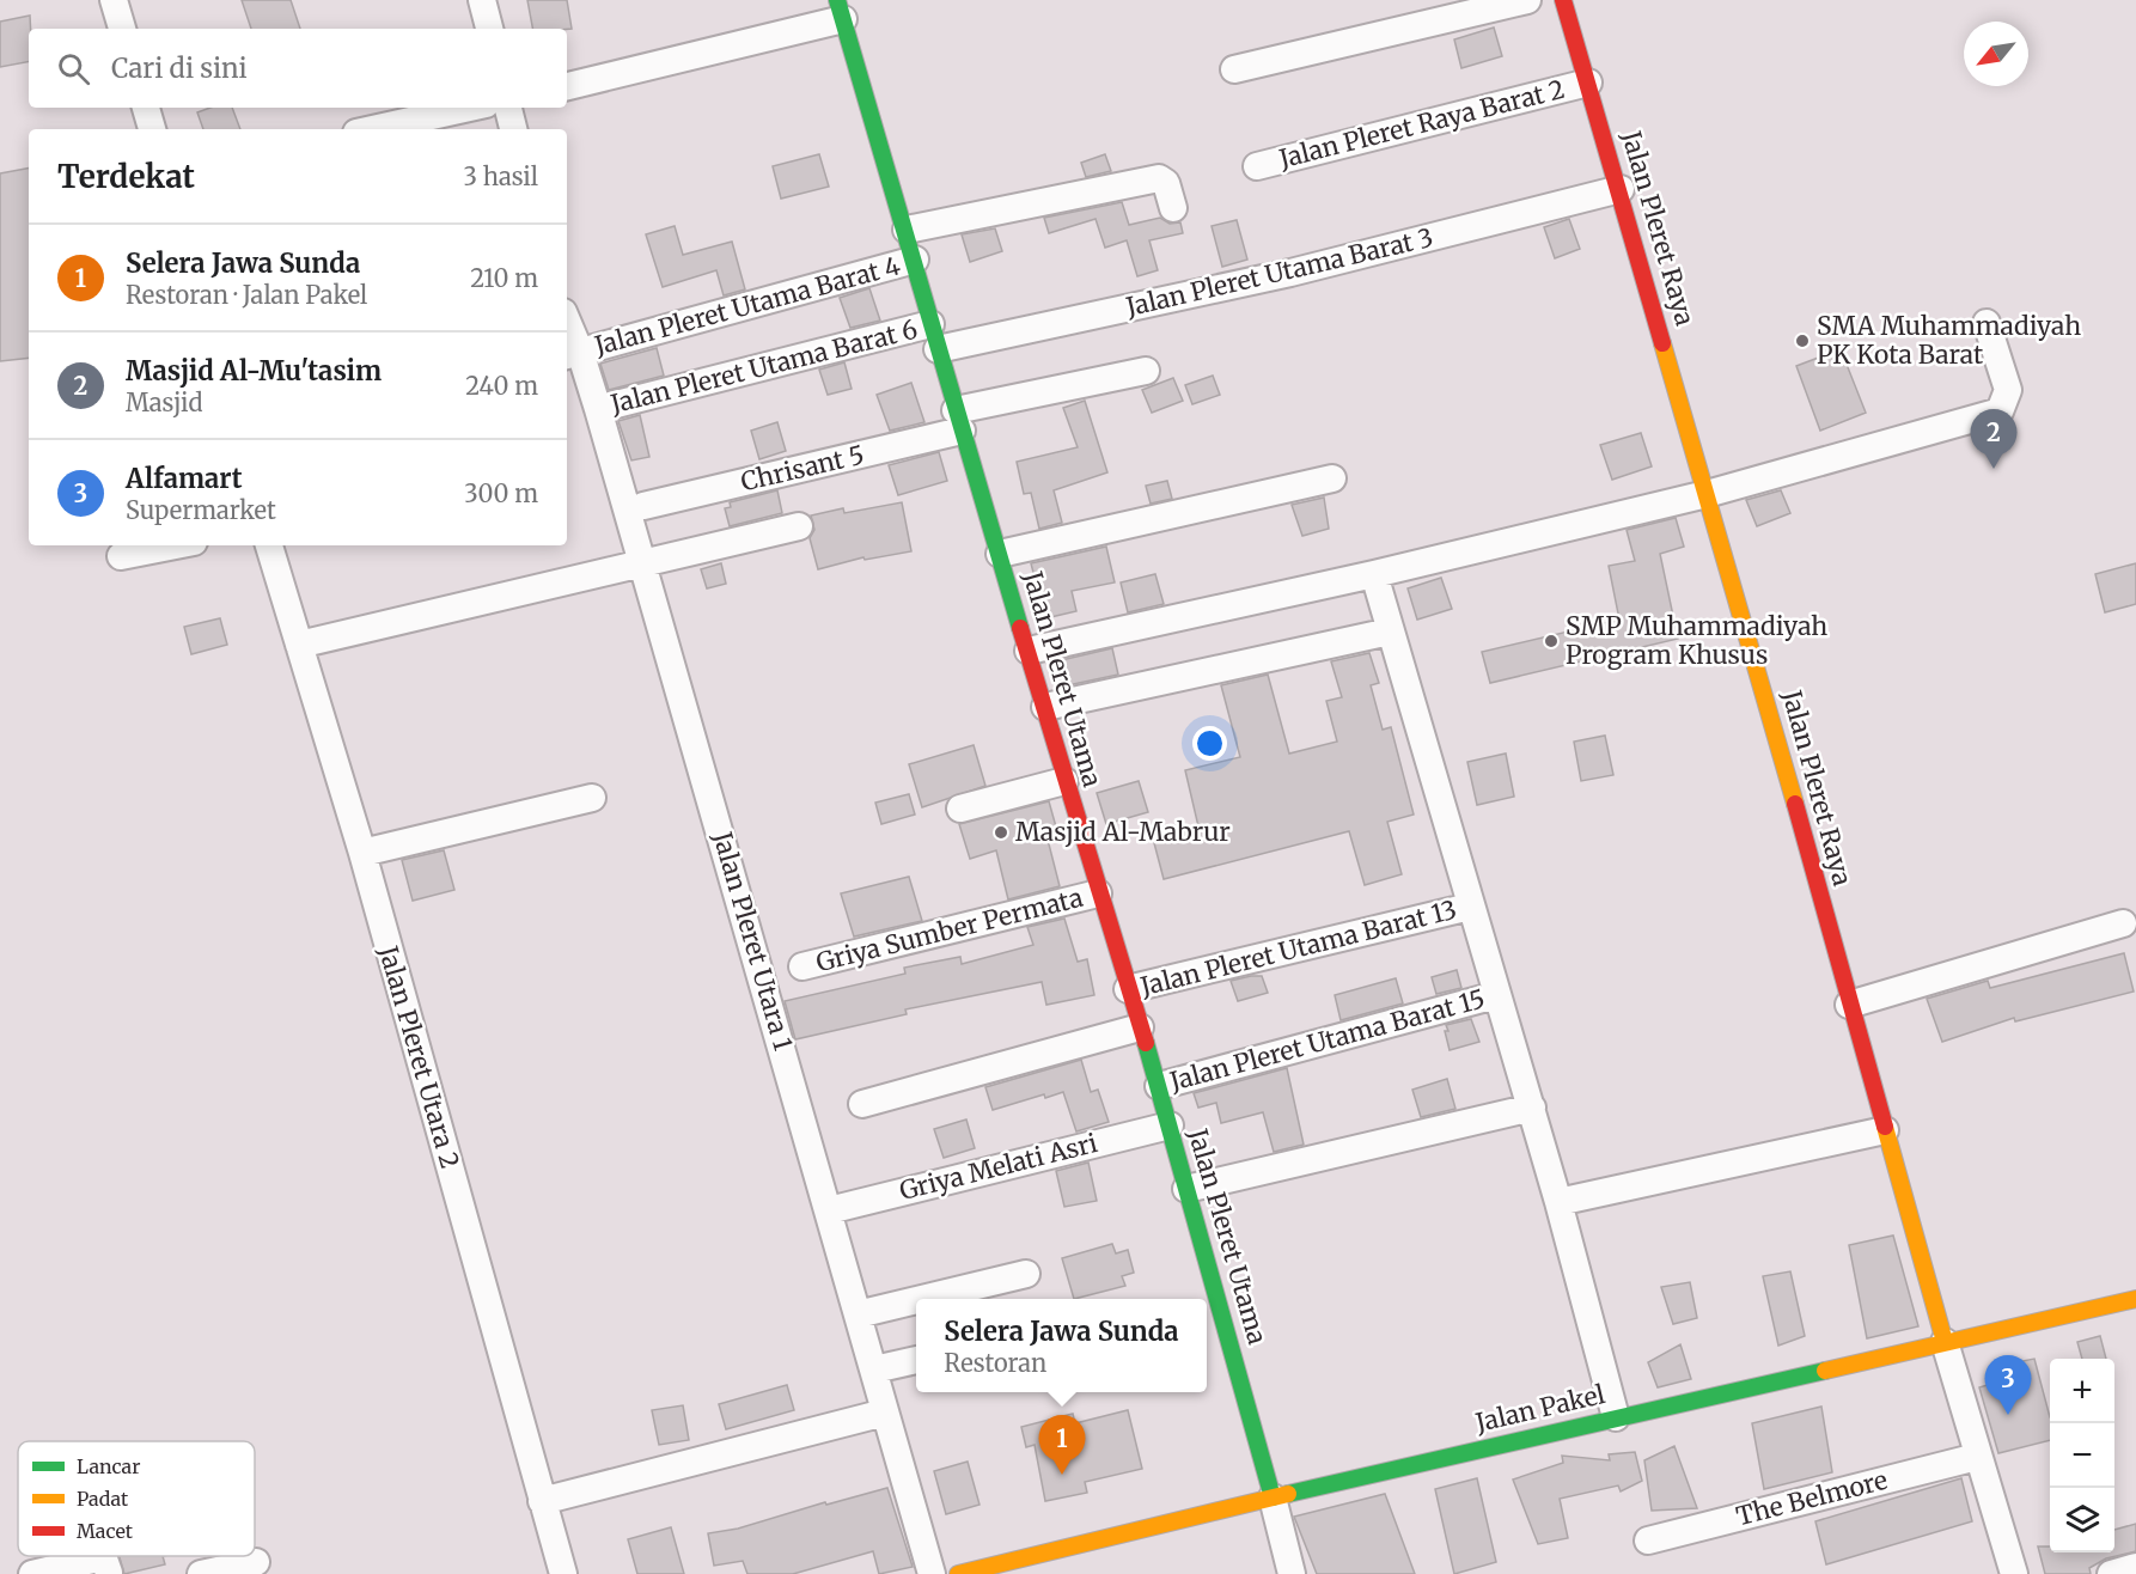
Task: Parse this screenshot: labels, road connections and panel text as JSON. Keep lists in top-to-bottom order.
{
  "streets": {
    "street": [
      "Jalan Pleret Raya Barat 2",
      "Jalan Pleret Raya",
      "Jalan Pleret Utama Barat 3",
      "Jalan Pleret Utama Barat 4",
      "Jalan Pleret Utama Barat 6",
      "Chrisant 5",
      "Jalan Pleret Utama",
      "Griya Sumber Permata",
      "Jalan Pleret Utara 1",
      "Jalan Pleret Utama Barat 13",
      "Jalan Pleret Utama Barat 15",
      "Jalan Pleret Utara 2",
      "Griya Melati Asri",
      "Jalan Pakel",
      "The Belmore"
    ]
  },
  "crossings": [
    ["Jalan Pleret Raya Barat 2", "Jalan Pleret Raya"],
    ["Jalan Pleret Raya", "Jalan Pleret Utama Barat 3"],
    ["Jalan Pleret Raya", "Jalan Pakel"],
    ["Jalan Pleret Utama Barat 3", "Jalan Pleret Utama Barat 6"],
    ["Jalan Pleret Utama Barat 3", "Jalan Pleret Utama"],
    ["Jalan Pleret Utama Barat 4", "Jalan Pleret Utama"],
    ["Jalan Pleret Utama Barat 4", "Jalan Pleret Utara 1"],
    ["Jalan Pleret Utama Barat 6", "Jalan Pleret Utama"],
    ["Jalan Pleret Utama Barat 6", "Jalan Pleret Utara 1"],
    ["Chrisant 5", "Jalan Pleret Utama"],
    ["Jalan Pleret Utama", "Griya Sumber Permata"],
    ["Jalan Pleret Utama", "Jalan Pleret Utama Barat 13"],
    ["Jalan Pleret Utama", "Jalan Pleret Utama Barat 15"],
    ["Jalan Pleret Utama", "Griya Melati Asri"],
    ["Jalan Pleret Utama", "Jalan Pakel"],
    ["Jalan Pleret Utara 1", "Griya Melati Asri"]
  ],
  "places": ["SMA Muhammadiyah PK Kota Barat", "SMP Muhammadiyah Program Khusus", "Masjid Al-Mabrur"],
  "legend": ["Lancar", "Padat", "Macet"],
  "north": "bottom left",
  "page": {
    "search": "Cari di sini",
    "heading": ["Terdekat", "3 hasil"],
    "list": [
      {
        "mark": "1",
        "name": "Selera Jawa Sunda",
        "note": "Restoran · Jalan Pakel",
        "value": "210 m"
      },
      {
        "mark": "2",
        "name": "Masjid Al-Mu'tasim",
        "note": "Masjid",
        "value": "240 m"
      },
      {
        "mark": "3",
        "name": "Alfamart",
        "note": "Supermarket",
        "value": "300 m"
      }
    ],
    "pins": ["2", "3", "1"],
    "popup": ["Selera Jawa Sunda", "Restoran"],
    "map_buttons": ["+", "−"]
  }
}
